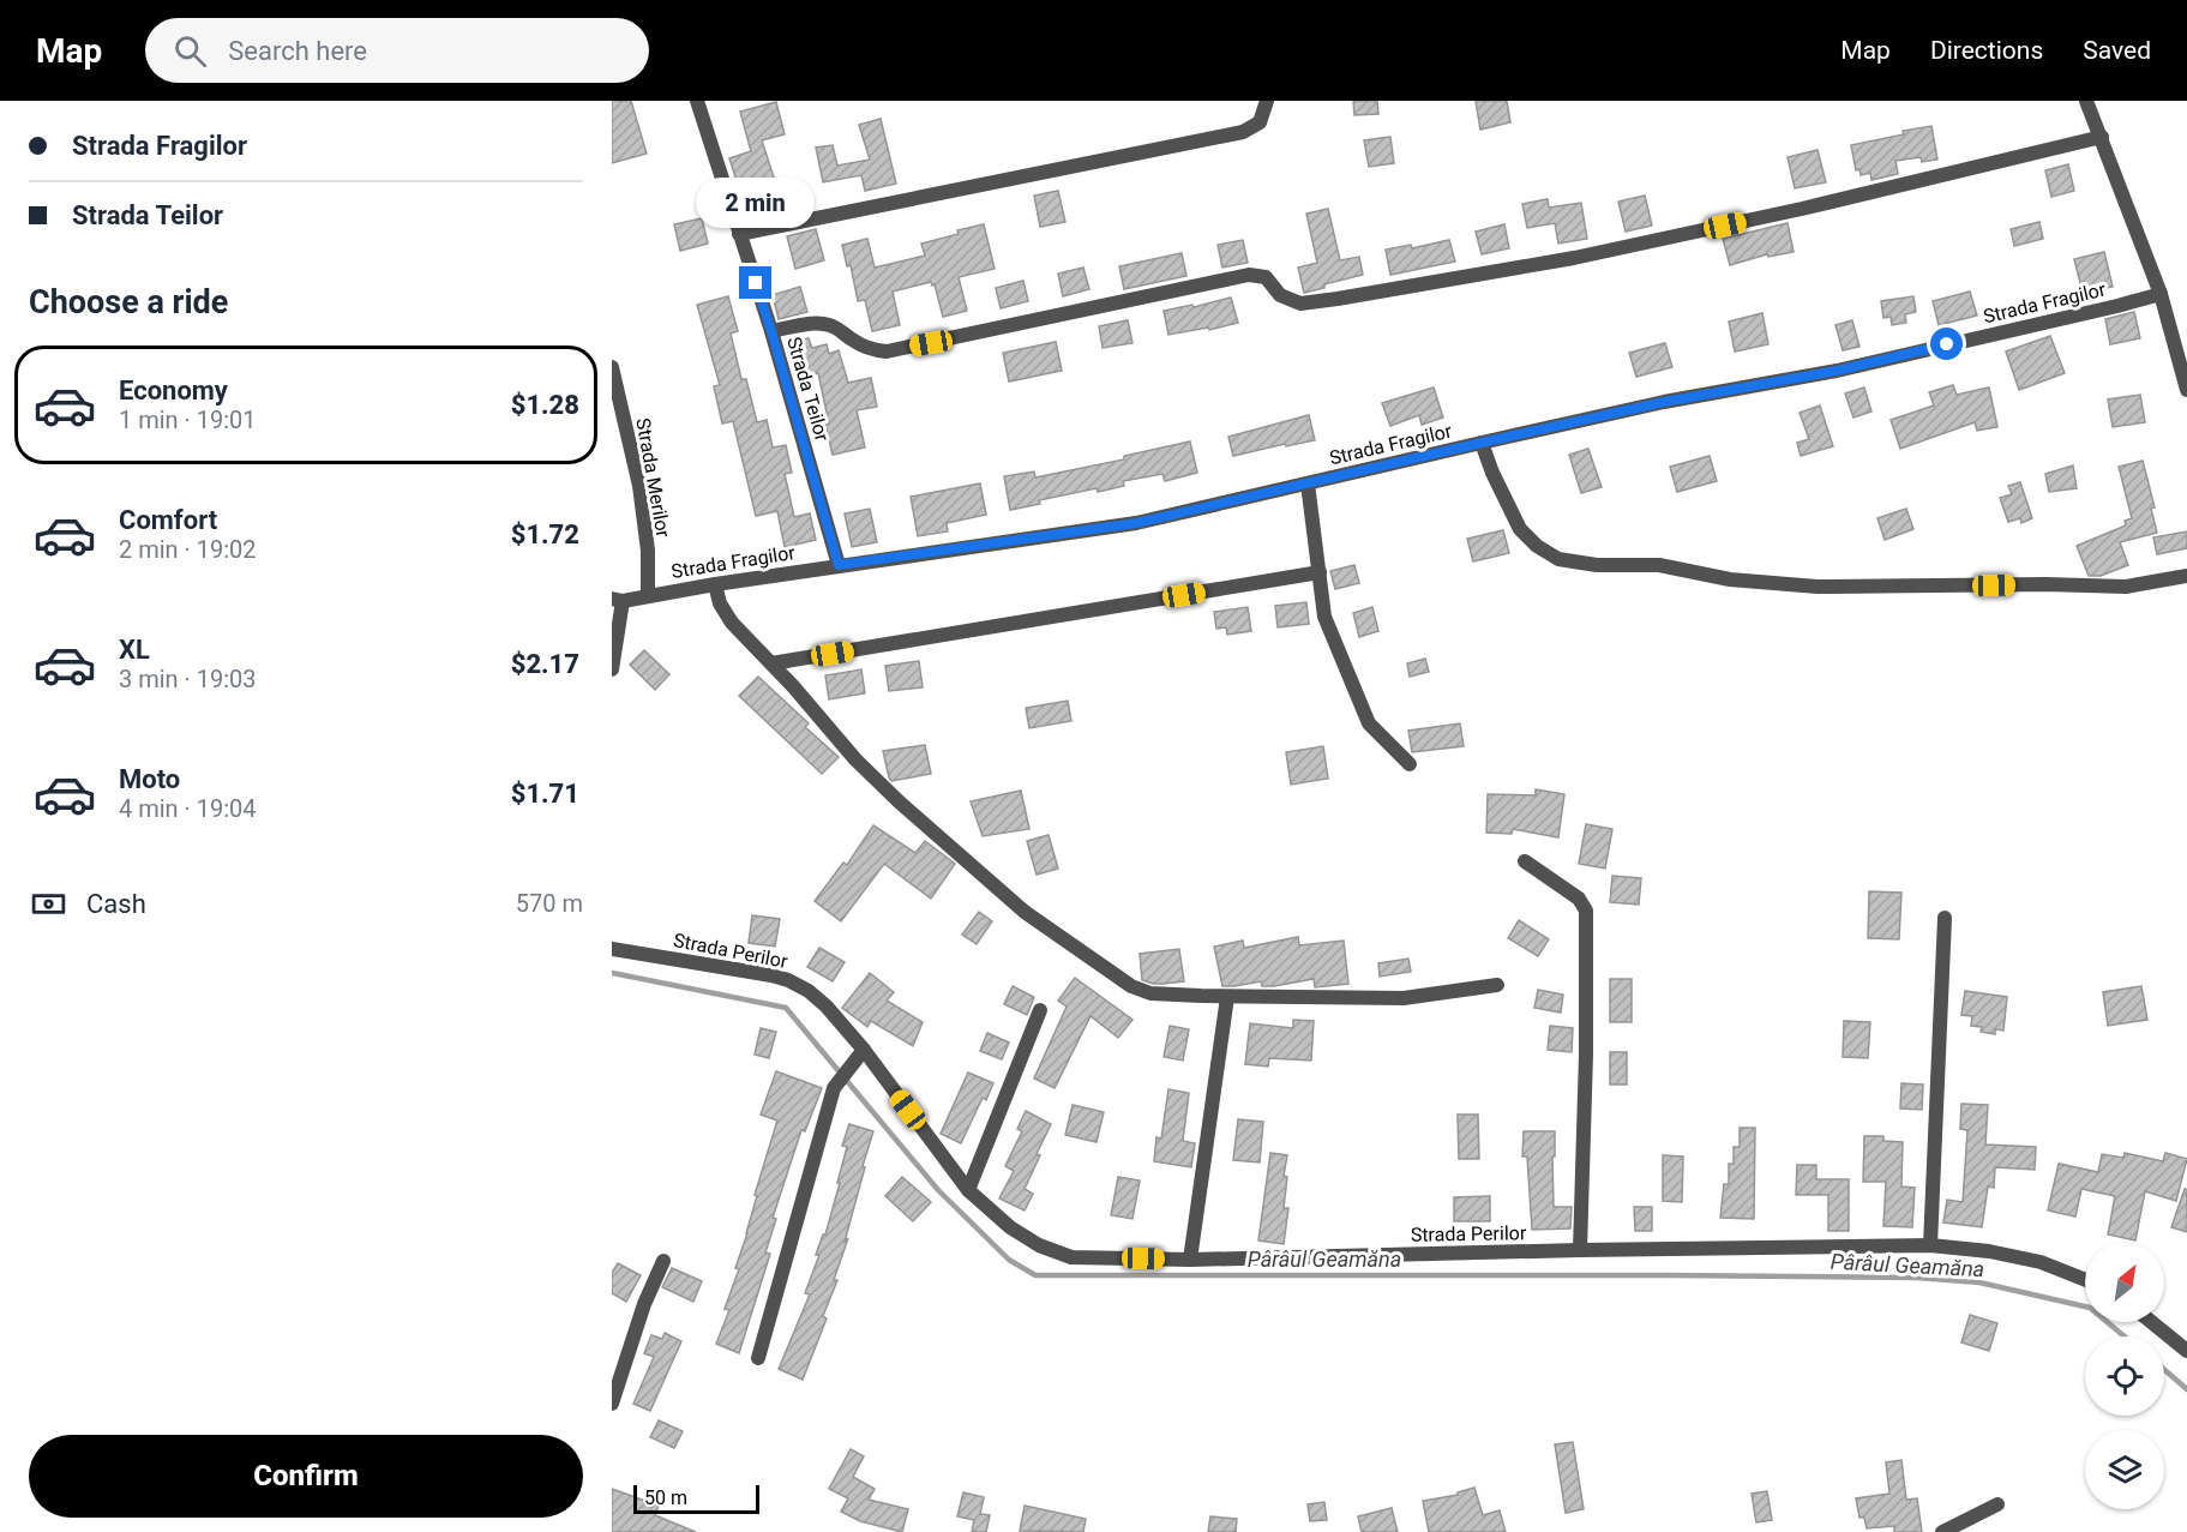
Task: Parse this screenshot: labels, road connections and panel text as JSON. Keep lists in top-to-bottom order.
{
  "streets": {
    "street": [
      "Strada Fragilor",
      "Strada Teilor",
      "Strada Merilor",
      "Strada Perilor"
    ]
  },
  "crossings": [
    ["Strada Fragilor", "Strada Teilor"],
    ["Strada Fragilor", "Strada Merilor"]
  ],
  "water": ["Pârâul Geamăna"],
  "scale_bar": "50 m",
  "north": "top right",
  "page": {
    "header": "Map",
    "search": "Search here",
    "nav": ["Map", "Directions", "Saved"],
    "banner": ["Strada Fragilor", "Strada Teilor"],
    "bubble": "2 min",
    "heading": "Choose a ride",
    "list": [
      {
        "name": "Economy",
        "note": "1 min · 19:01",
        "value": "$1.28"
      },
      {
        "name": "Comfort",
        "note": "2 min · 19:02",
        "value": "$1.72"
      },
      {
        "name": "XL",
        "note": "3 min · 19:03",
        "value": "$2.17"
      },
      {
        "name": "Moto",
        "note": "4 min · 19:04",
        "value": "$1.71"
      }
    ],
    "pay": ["Cash", "570 m"],
    "buttons": "Confirm",
    "scale": "50 m"
  }
}
